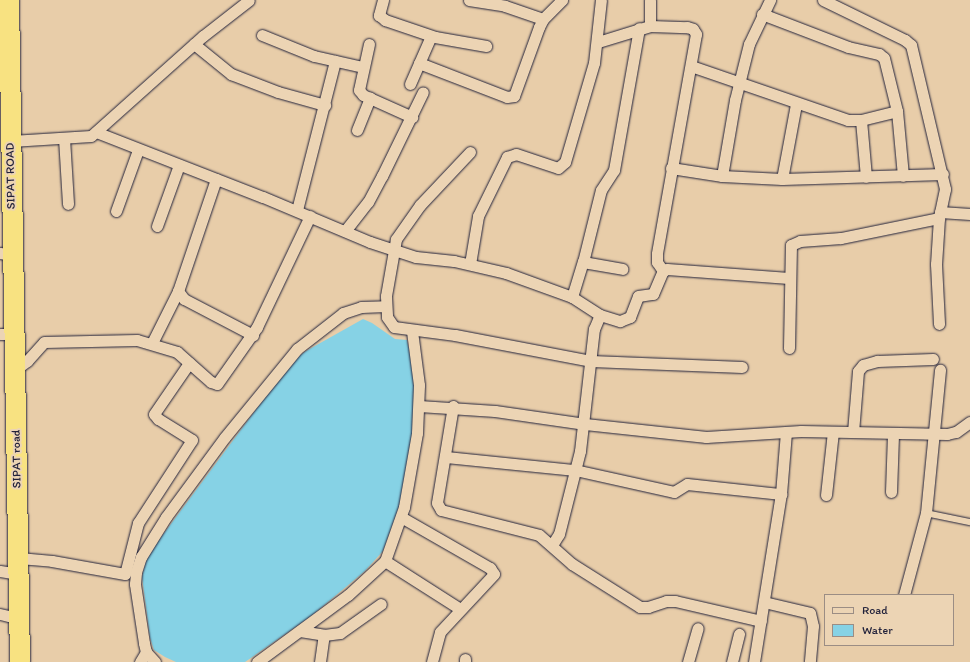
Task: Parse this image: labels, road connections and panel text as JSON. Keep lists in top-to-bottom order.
{
  "streets": {
    "highway": ["SIPAT ROAD", "SIPAT road"]
  },
  "crossings": [
    ["SIPAT ROAD", "SIPAT road"]
  ],
  "legend": ["Road", "Water"]
}
